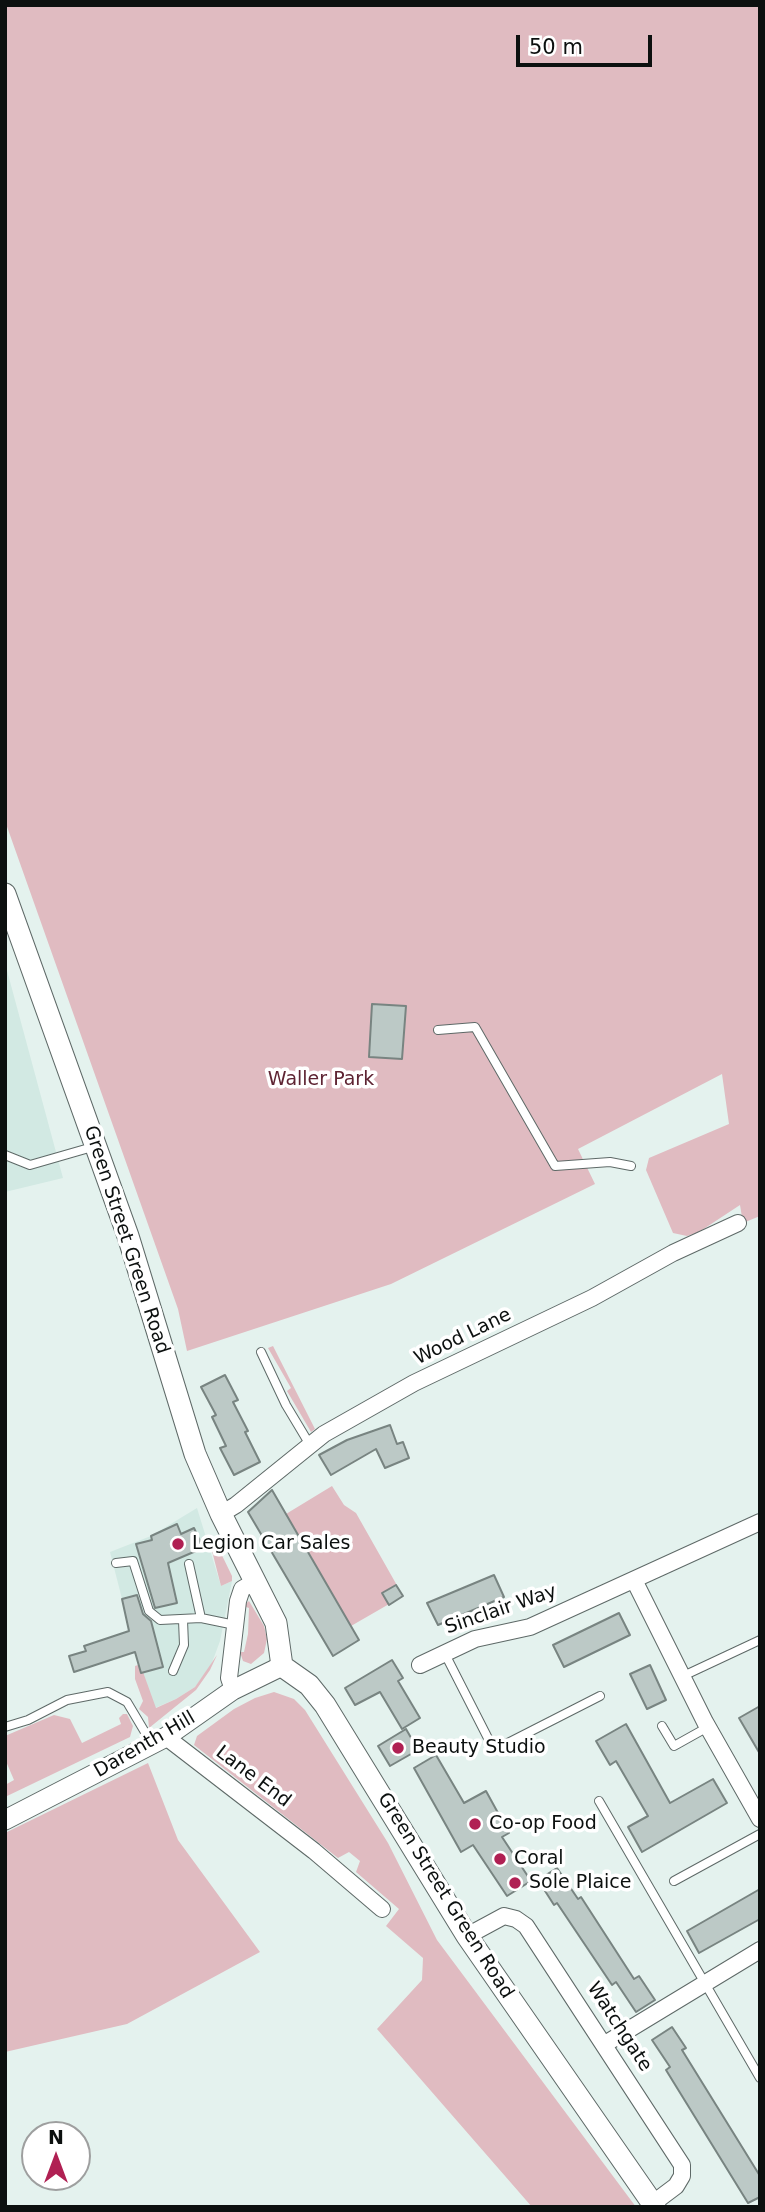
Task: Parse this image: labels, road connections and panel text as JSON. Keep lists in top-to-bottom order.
{
  "streets": {
    "main road": ["Green Street Green Road"],
    "street": [
      "Wood Lane",
      "Sinclair Way",
      "Darenth Hill",
      "Lane End",
      "Watchgate"
    ]
  },
  "crossings": [
    ["Green Street Green Road", "Wood Lane"],
    ["Green Street Green Road", "Darenth Hill"],
    ["Green Street Green Road", "Watchgate"],
    ["Darenth Hill", "Lane End"]
  ],
  "parks": ["Waller Park"],
  "places": [
    "Legion Car Sales",
    "Beauty Studio",
    "Co-op Food",
    "Coral",
    "Sole Plaice"
  ],
  "scale_bar": "50 m",
  "north": "top"
}
